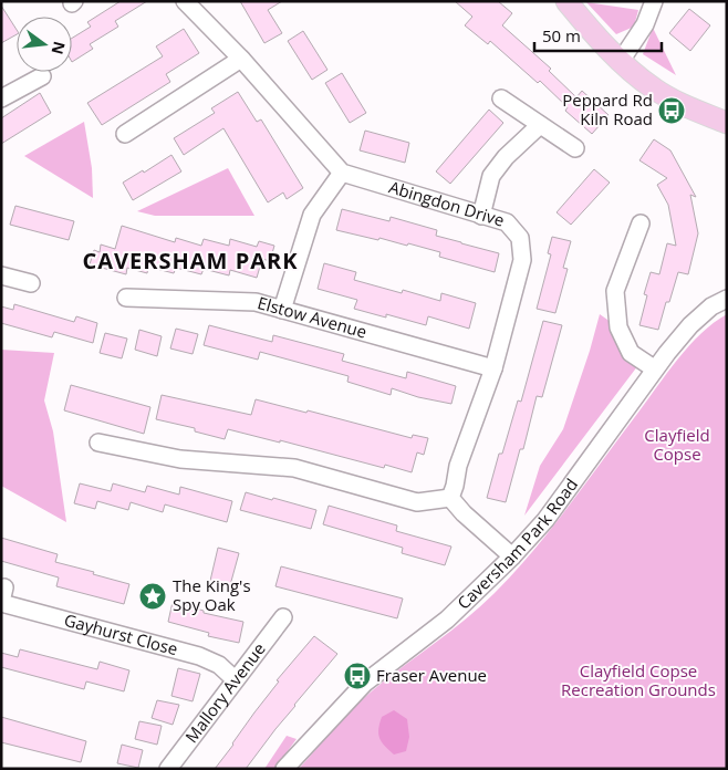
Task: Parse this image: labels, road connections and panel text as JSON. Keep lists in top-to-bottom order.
{
  "streets": {
    "street": [
      "Abingdon Drive",
      "Elstow Avenue",
      "Caversham Park Road",
      "Gayhurst Close",
      "Mallory Avenue"
    ]
  },
  "crossings": [
    ["Abingdon Drive", "Elstow Avenue"],
    ["Gayhurst Close", "Mallory Avenue"]
  ],
  "districts": ["CAVERSHAM PARK"],
  "parks": ["Clayfield Copse", "Clayfield Copse Recreation Grounds"],
  "places": {
    "bus stop": ["Peppard Rd Kiln Road", "Fraser Avenue"],
    "place": ["The King's Spy Oak"]
  },
  "scale_bar": "50 m",
  "north": "right"
}
